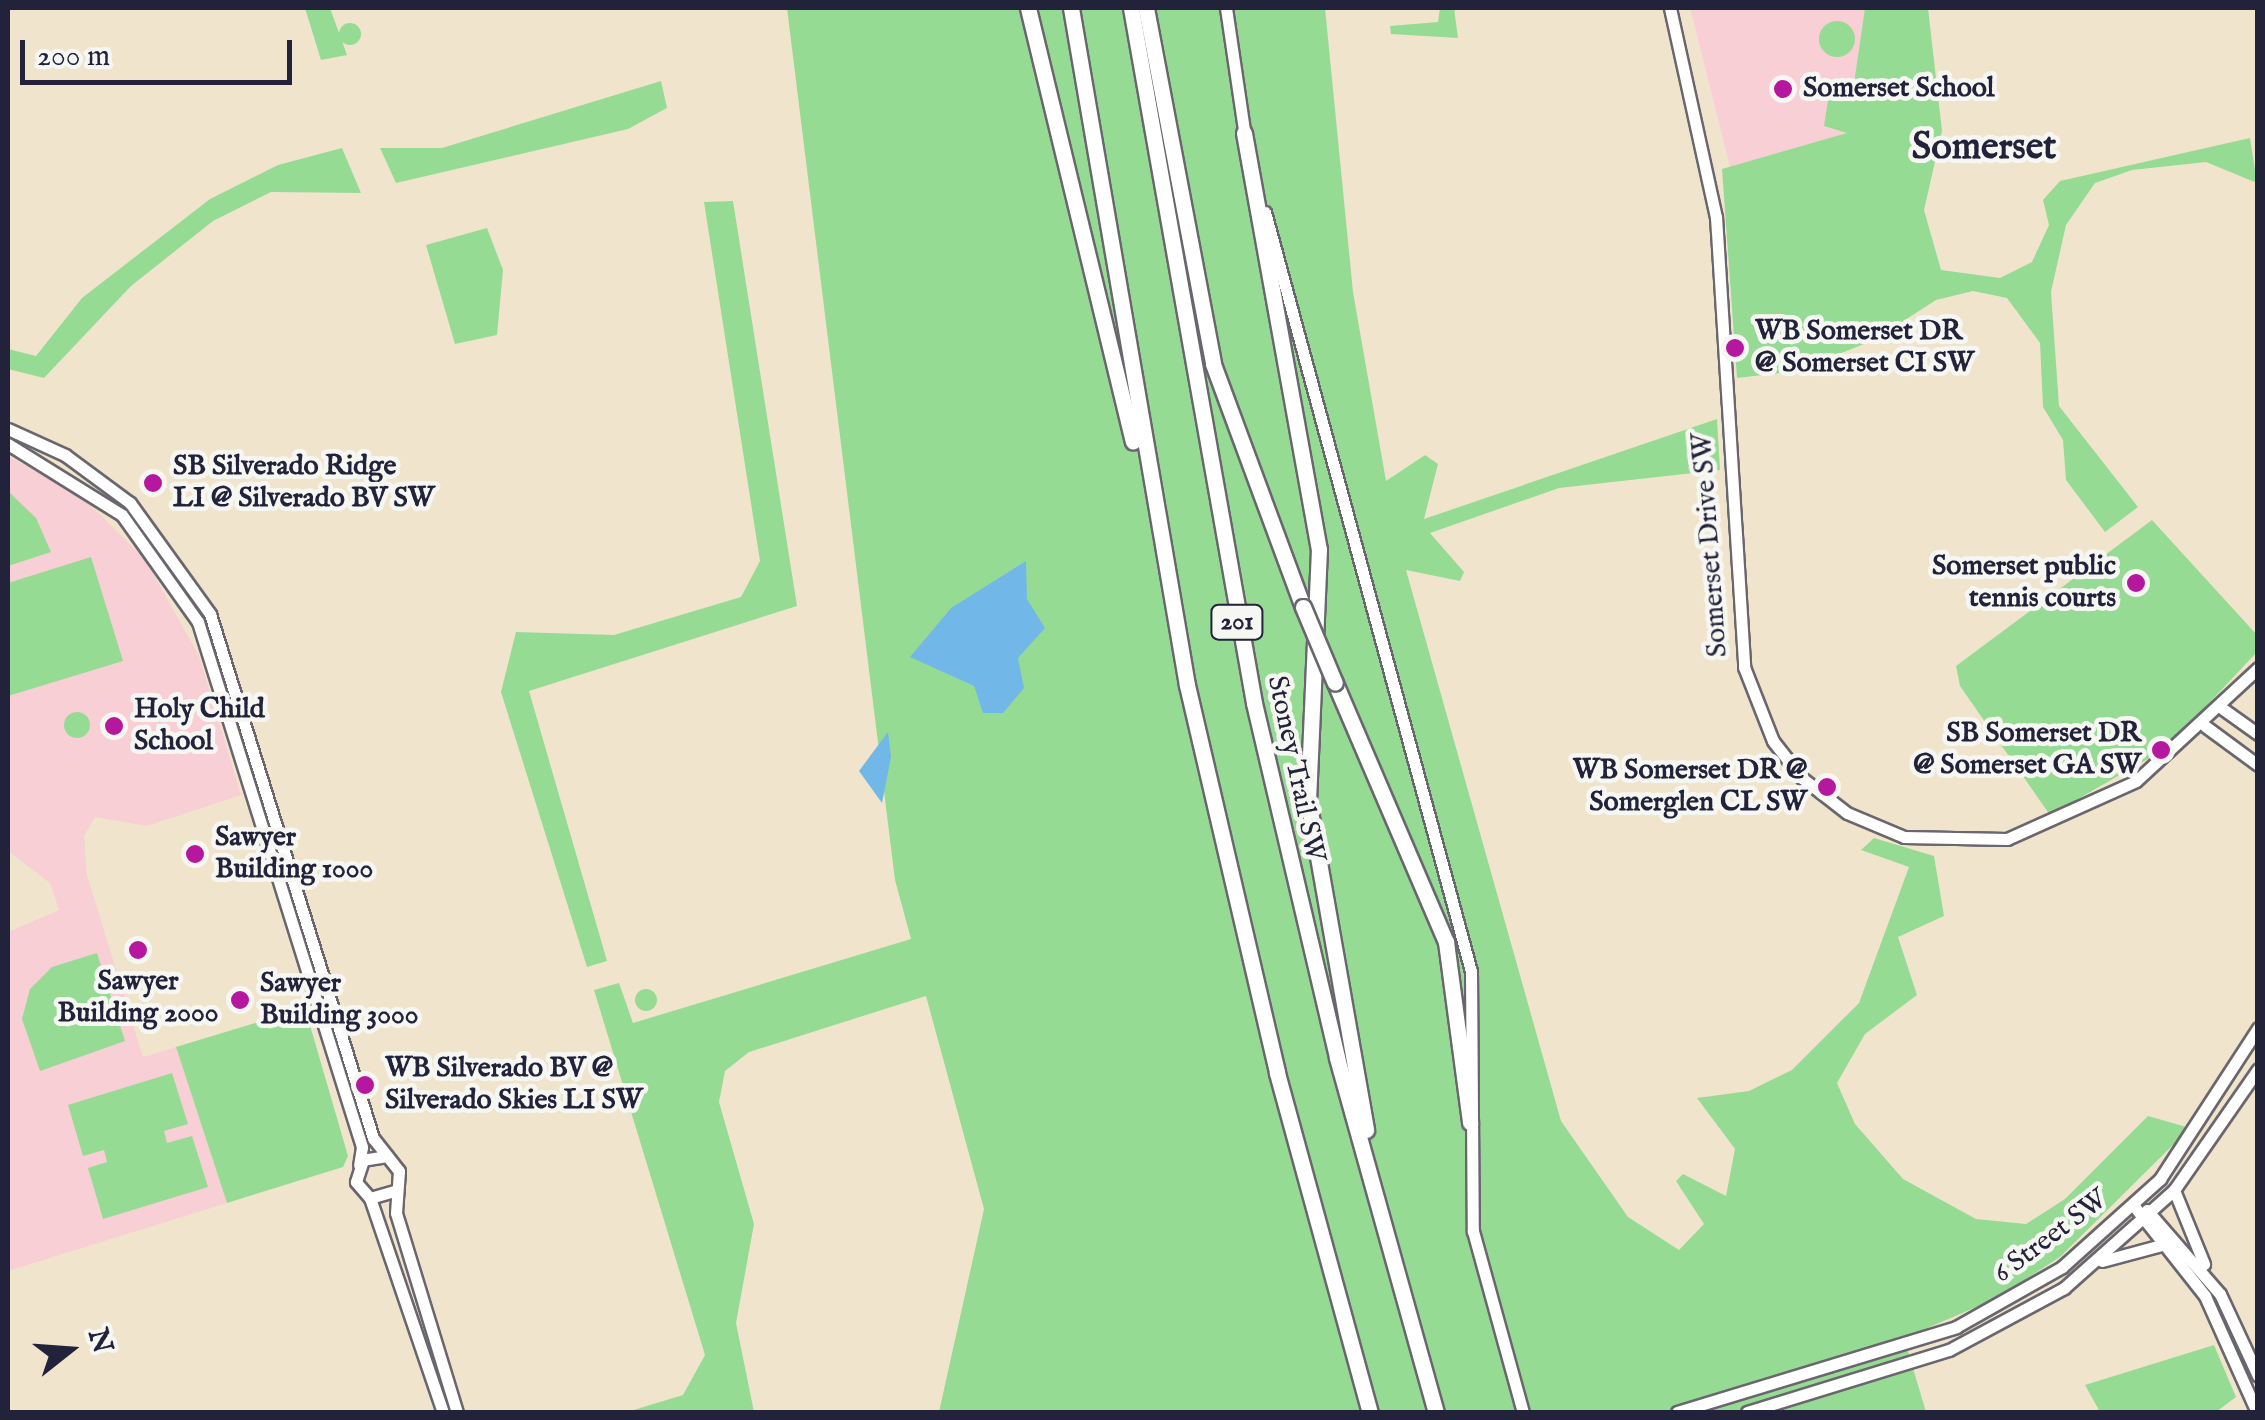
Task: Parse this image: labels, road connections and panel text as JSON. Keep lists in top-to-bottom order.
{
  "streets": {
    "highway": ["201", "Stoney Trail SW"],
    "street": ["Somerset Drive SW", "6 Street SW"]
  },
  "districts": ["Somerset"],
  "places": [
    "Somerset School",
    "WB Somerset DR @ Somerset CI SW",
    "SB Silverado Ridge LI @ Silverado BV SW",
    "Somerset public tennis courts",
    "Holy Child School",
    "SB Somerset DR @ Somerset GA SW",
    "WB Somerset DR @ Somerglen CL SW",
    "Sawyer Building 1000",
    "Sawyer Building 2000",
    "Sawyer Building 3000",
    "WB Silverado BV @ Silverado Skies LI SW"
  ],
  "scale_bar": "200 m",
  "north": "right"
}
